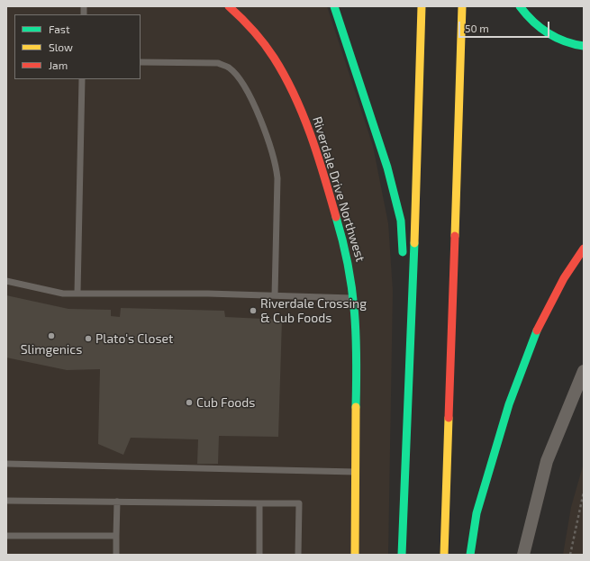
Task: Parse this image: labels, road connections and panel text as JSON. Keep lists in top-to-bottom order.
{
  "streets": {
    "main road": ["Riverdale Drive Northwest"]
  },
  "places": [
    "Riverdale Crossing & Cub Foods",
    "Slimgenics",
    "Plato's Closet",
    "Cub Foods"
  ],
  "legend": ["Fast", "Slow", "Jam"],
  "scale_bar": "50 m"
}
